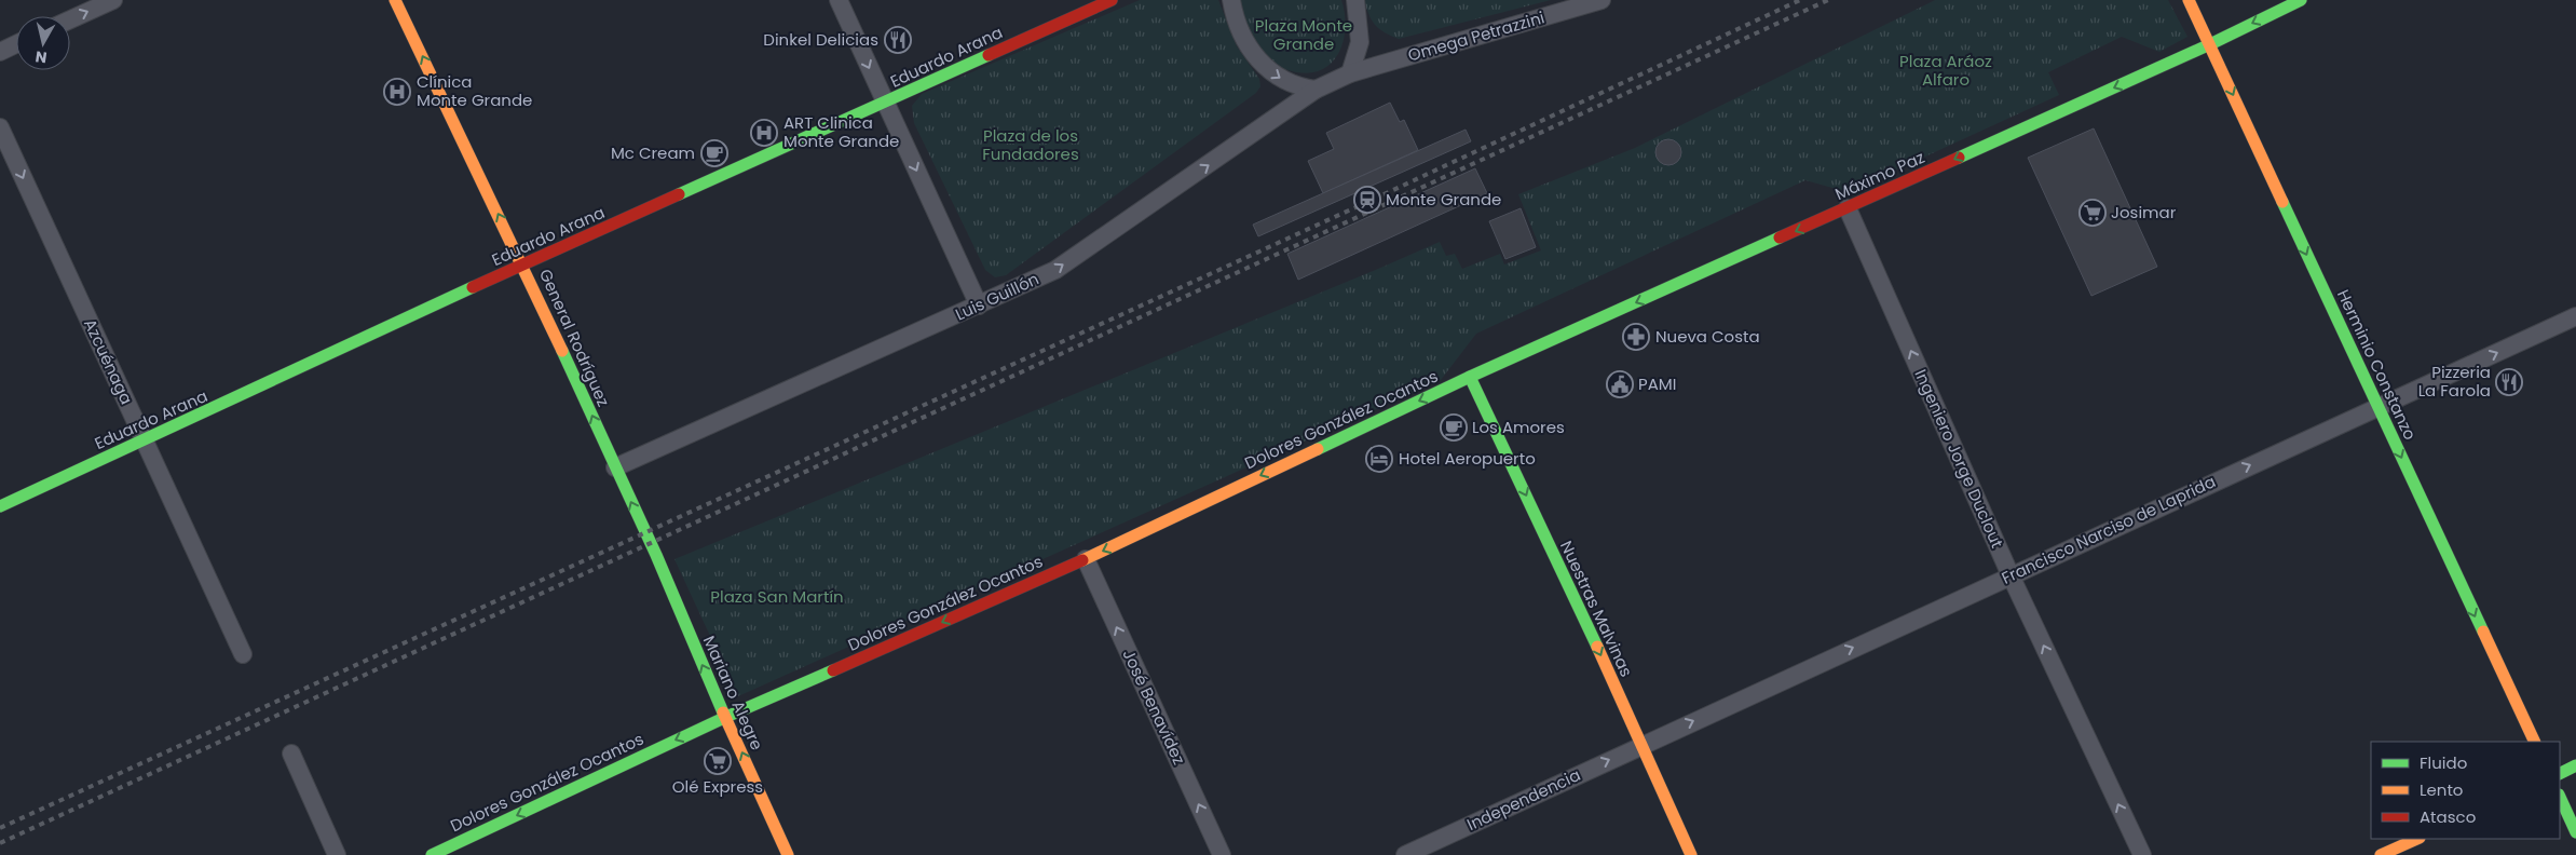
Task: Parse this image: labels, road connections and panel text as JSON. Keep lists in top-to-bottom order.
{
  "streets": {
    "street": [
      "Omega Petrazzini",
      "Eduardo Arana",
      "Máximo Paz",
      "Luis Guillón",
      "General Rodríguez",
      "Azcuénaga",
      "Herminio Constanzo",
      "Dolores González Ocantos",
      "Ingeniero Jorge Duclout",
      "Francisco Narciso de Laprida",
      "Nuestras Malvinas",
      "Mariano Alegre",
      "José Benavídez",
      "Independencia"
    ]
  },
  "crossings": [
    ["Omega Petrazzini", "Luis Guillón"],
    ["Eduardo Arana", "General Rodríguez"],
    ["Eduardo Arana", "Azcuénaga"],
    ["Máximo Paz", "Herminio Constanzo"],
    ["Máximo Paz", "Dolores González Ocantos"],
    ["Máximo Paz", "Ingeniero Jorge Duclout"],
    ["Máximo Paz", "Nuestras Malvinas"],
    ["Luis Guillón", "General Rodríguez"],
    ["General Rodríguez", "Mariano Alegre"],
    ["Herminio Constanzo", "Francisco Narciso de Laprida"],
    ["Dolores González Ocantos", "Nuestras Malvinas"],
    ["Dolores González Ocantos", "Mariano Alegre"],
    ["Dolores González Ocantos", "José Benavídez"],
    ["Ingeniero Jorge Duclout", "Francisco Narciso de Laprida"],
    ["Francisco Narciso de Laprida", "Nuestras Malvinas"],
    ["Francisco Narciso de Laprida", "Independencia"],
    ["Nuestras Malvinas", "Independencia"]
  ],
  "one_way": [
    "Máximo Paz",
    "Luis Guillón",
    "General Rodríguez",
    "Azcuénaga",
    "Herminio Constanzo",
    "Dolores González Ocantos",
    "Ingeniero Jorge Duclout",
    "Francisco Narciso de Laprida",
    "Nuestras Malvinas",
    "Mariano Alegre",
    "José Benavídez",
    "Independencia"
  ],
  "parks": [
    "Plaza Monte Grande",
    "Plaza Aráoz Alfaro",
    "Plaza de los Fundadores",
    "Plaza San Martín"
  ],
  "places": {
    "restaurant": ["Dinkel Delicias", "Pizzeria La Farola"],
    "hospital": ["Clínica Monte Grande", "ART Clinica Monte Grande"],
    "cafe": ["Mc Cream", "Los Amores"],
    "station": ["Monte Grande"],
    "supermarket": ["Josimar", "Olé Express"],
    "pharmacy": ["Nueva Costa"],
    "public building": ["PAMI"],
    "hotel": ["Hotel Aeropuerto"]
  },
  "legend": ["Fluido", "Lento", "Atasco"],
  "north": "bottom"
}
